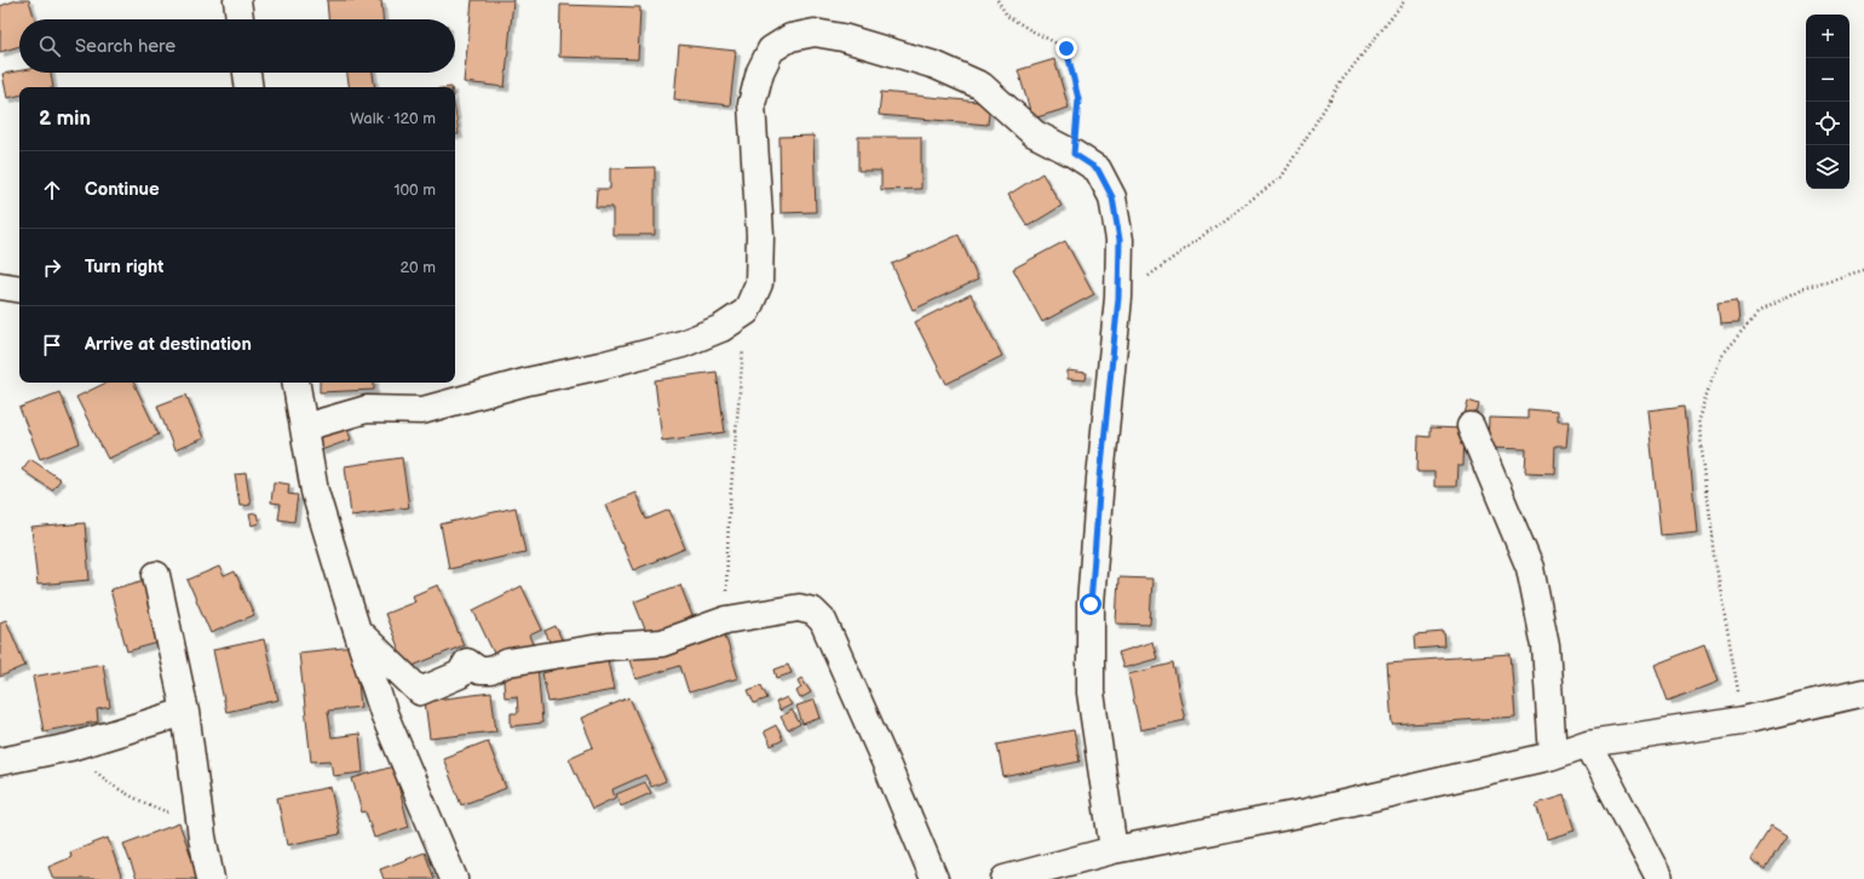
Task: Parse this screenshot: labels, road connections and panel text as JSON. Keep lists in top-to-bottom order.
{
  "page": {
    "map_buttons": ["+", "−"],
    "search": "Search here",
    "heading": ["2 min", "Walk · 120 m"],
    "list": [
      ["Continue", "100 m"],
      ["Turn right", "20 m"],
      "Arrive at destination"
    ]
  }
}
